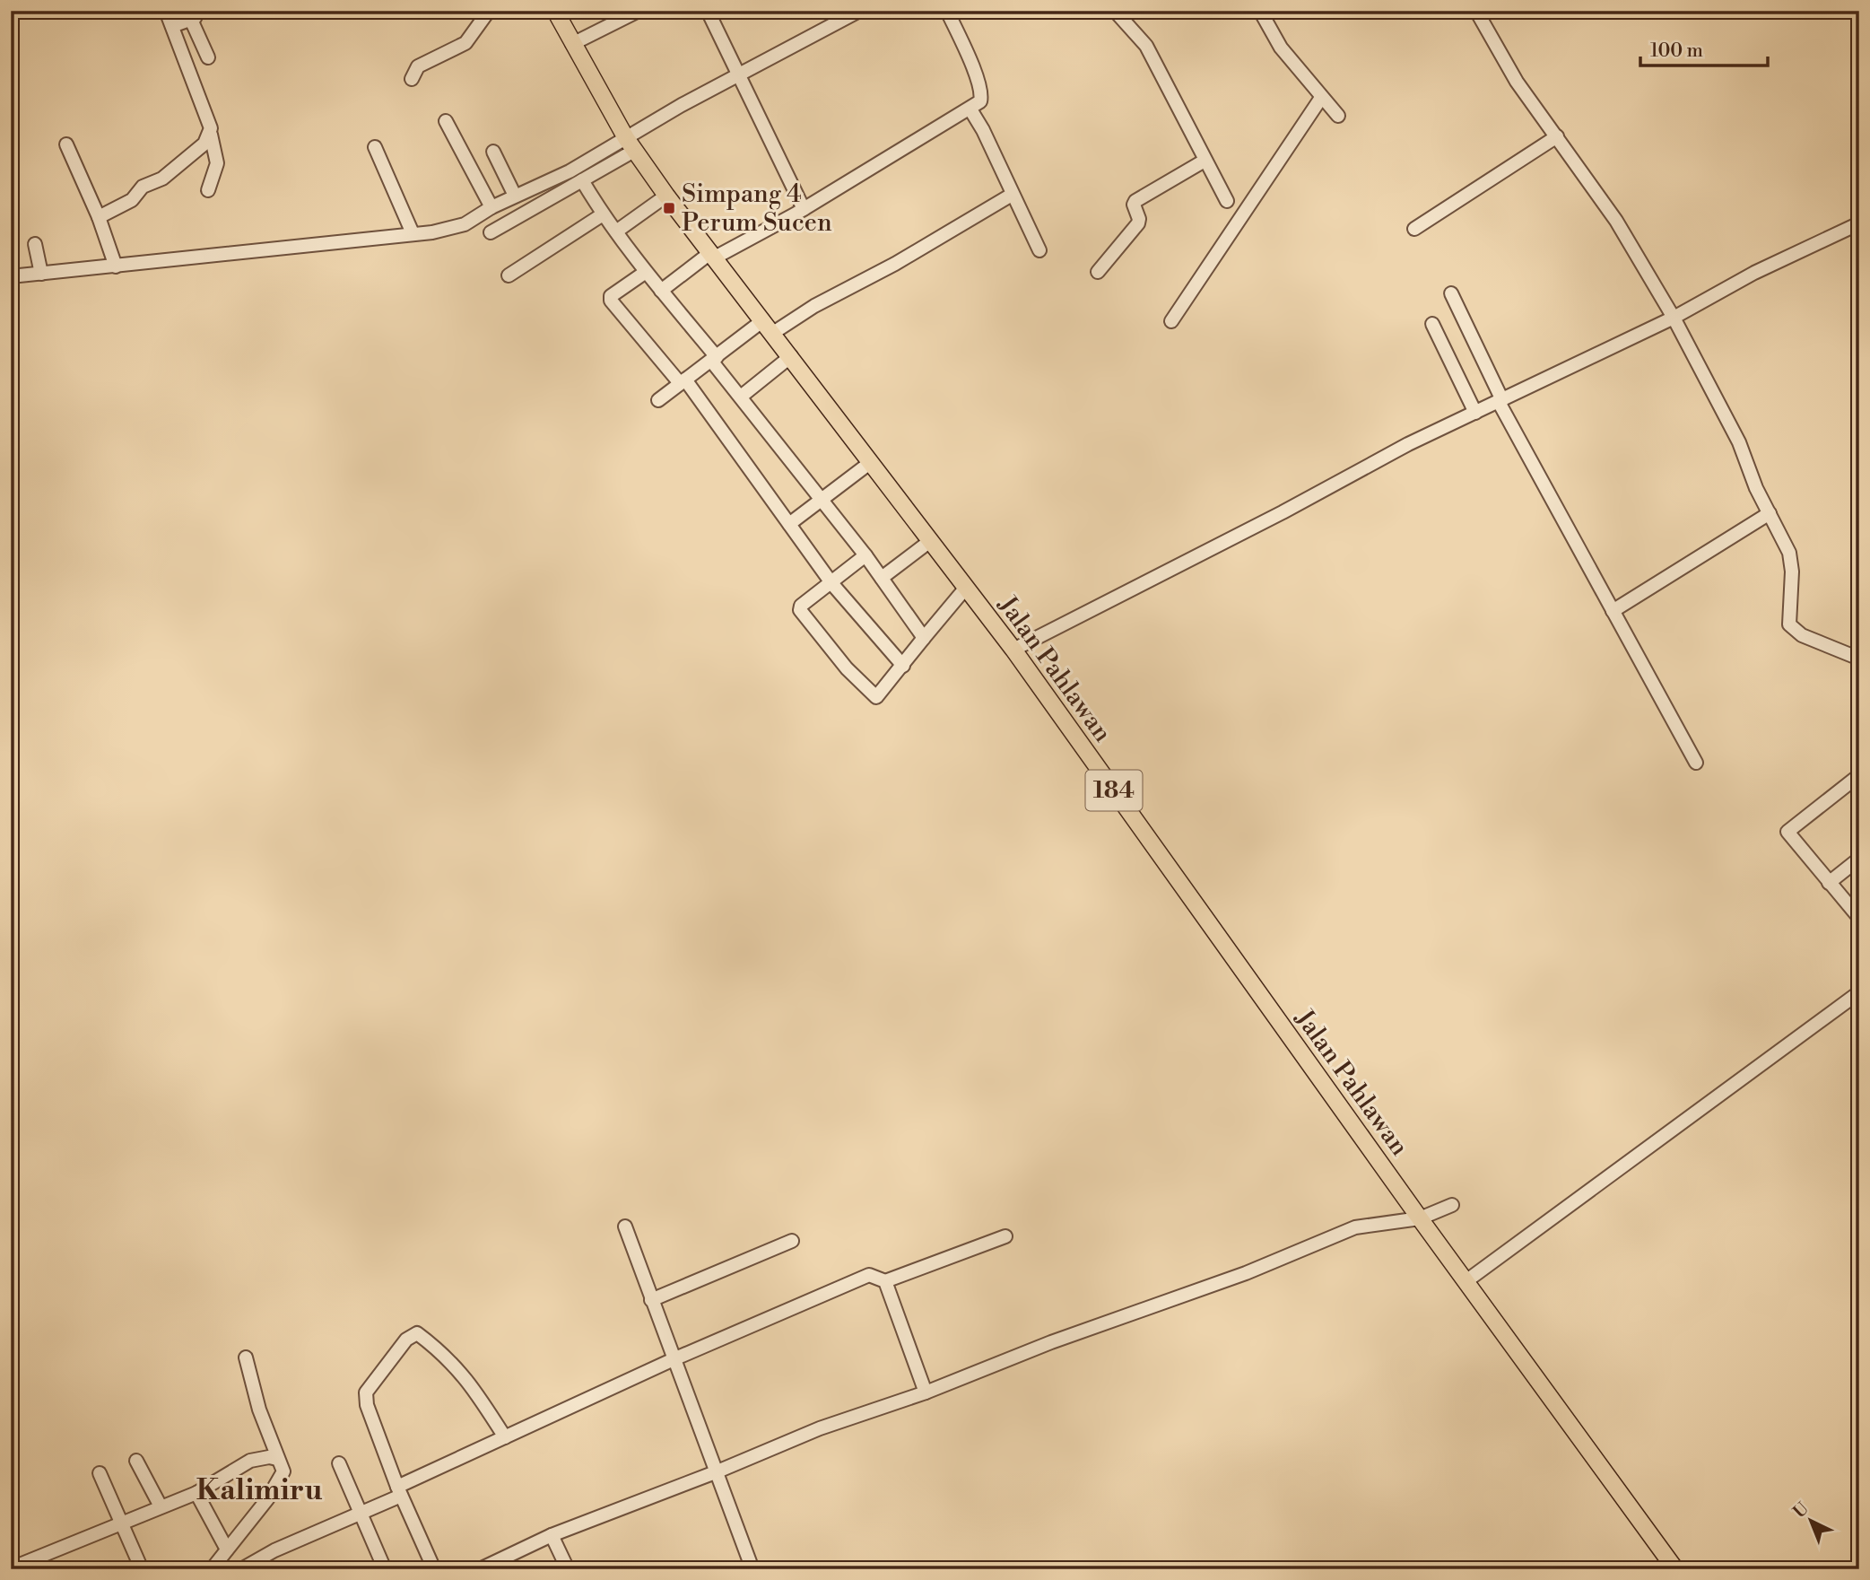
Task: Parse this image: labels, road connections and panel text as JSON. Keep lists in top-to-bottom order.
{
  "streets": {
    "main road": ["Jalan Pahlawan", "184"]
  },
  "districts": ["Kalimiru"],
  "places": {
    "transit": ["Simpang 4 Perum Sucen"]
  },
  "scale_bar": "100 m",
  "north": "top left"
}
